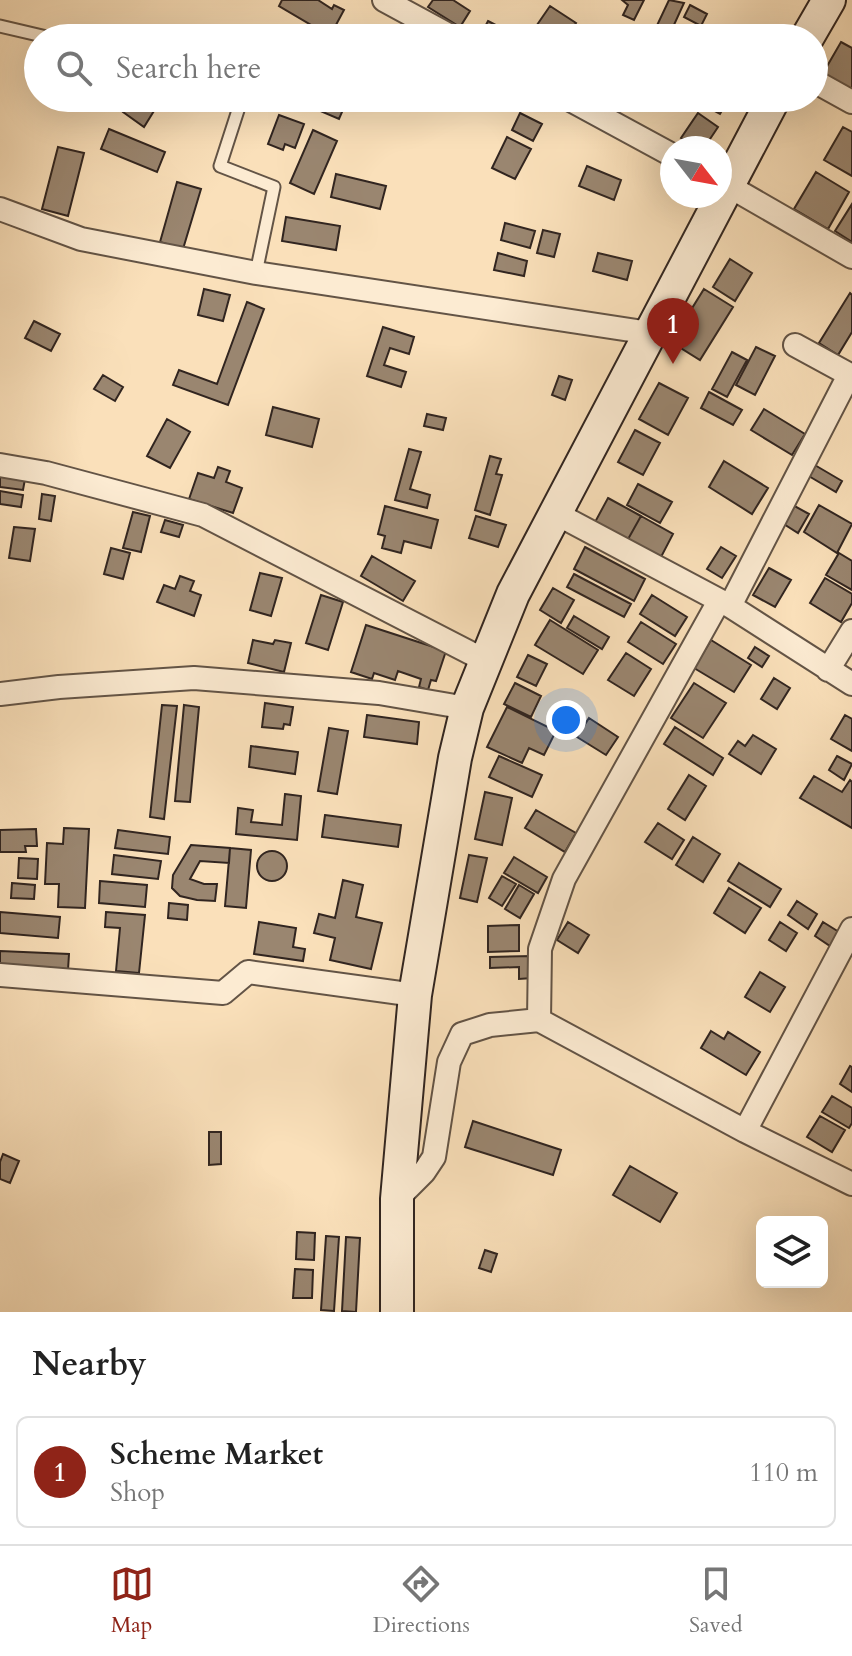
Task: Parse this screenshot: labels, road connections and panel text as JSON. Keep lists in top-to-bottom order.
{
  "north": "bottom right",
  "page": {
    "search": "Search here",
    "pins": "1",
    "heading": "Nearby",
    "list": [
      {
        "mark": "1",
        "name": "Scheme Market",
        "note": "Shop",
        "value": "110 m"
      }
    ],
    "nav": ["Map", "Directions", "Saved"]
  }
}
